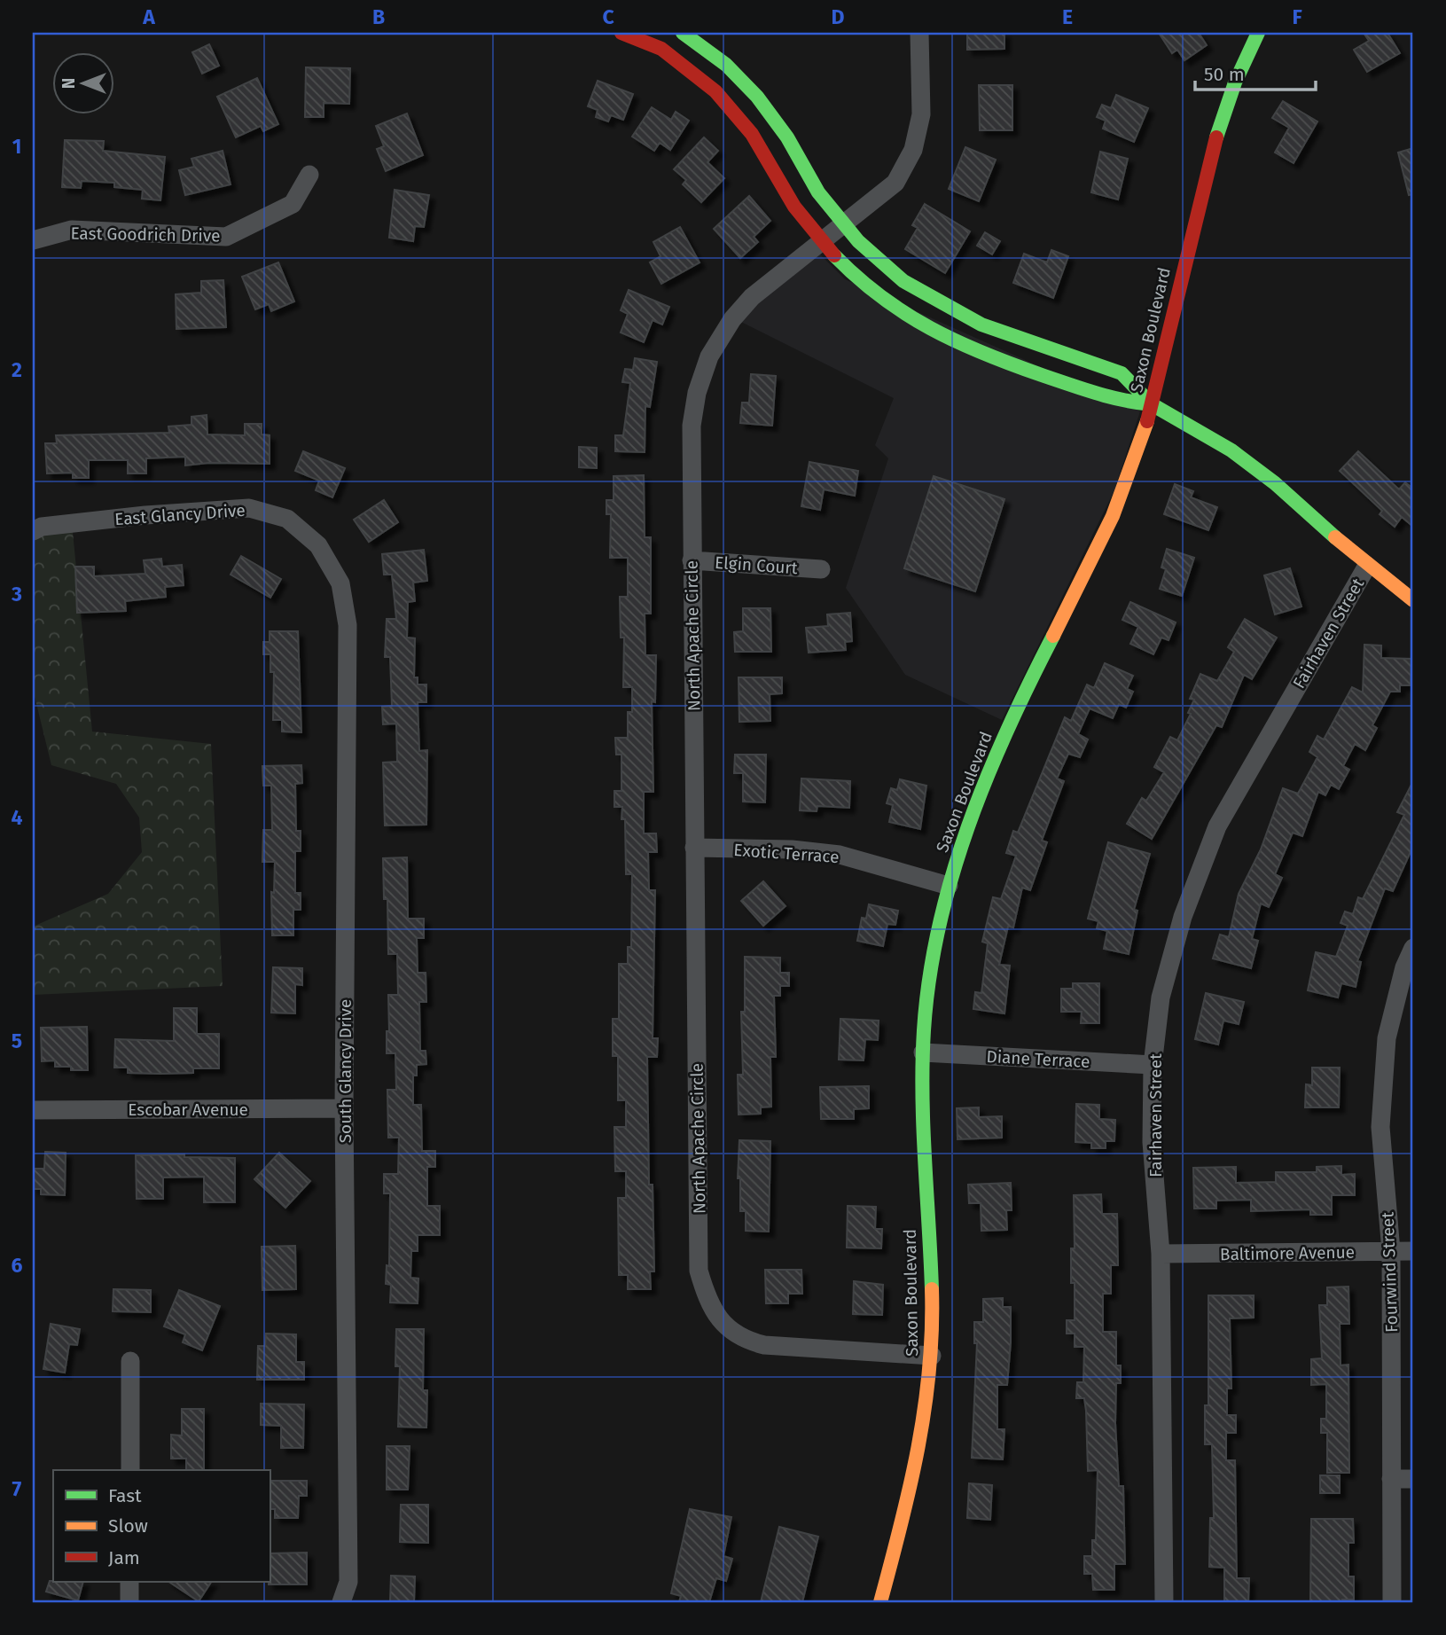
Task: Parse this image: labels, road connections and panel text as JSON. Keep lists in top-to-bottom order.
{
  "streets": {
    "main road": ["Saxon Boulevard"],
    "street": [
      "East Goodrich Drive",
      "East Glancy Drive",
      "Elgin Court",
      "Fairhaven Street",
      "North Apache Circle",
      "Exotic Terrace",
      "Diane Terrace",
      "South Glancy Drive",
      "Escobar Avenue",
      "Baltimore Avenue",
      "Fourwind Street"
    ]
  },
  "crossings": [
    ["Saxon Boulevard", "North Apache Circle"],
    ["Saxon Boulevard", "Exotic Terrace"],
    ["Saxon Boulevard", "Diane Terrace"],
    ["East Glancy Drive", "South Glancy Drive"],
    ["Elgin Court", "North Apache Circle"],
    ["Fairhaven Street", "Diane Terrace"],
    ["Fairhaven Street", "Baltimore Avenue"],
    ["North Apache Circle", "Exotic Terrace"],
    ["South Glancy Drive", "Escobar Avenue"],
    ["Baltimore Avenue", "Fourwind Street"]
  ],
  "legend": ["Fast", "Slow", "Jam"],
  "scale_bar": "50 m",
  "north": "left",
  "grid": {
    "columns": [
      "A",
      "B",
      "C",
      "D",
      "E",
      "F"
    ],
    "rows": [
      "1",
      "2",
      "3",
      "4",
      "5",
      "6",
      "7"
    ]
  }
}
